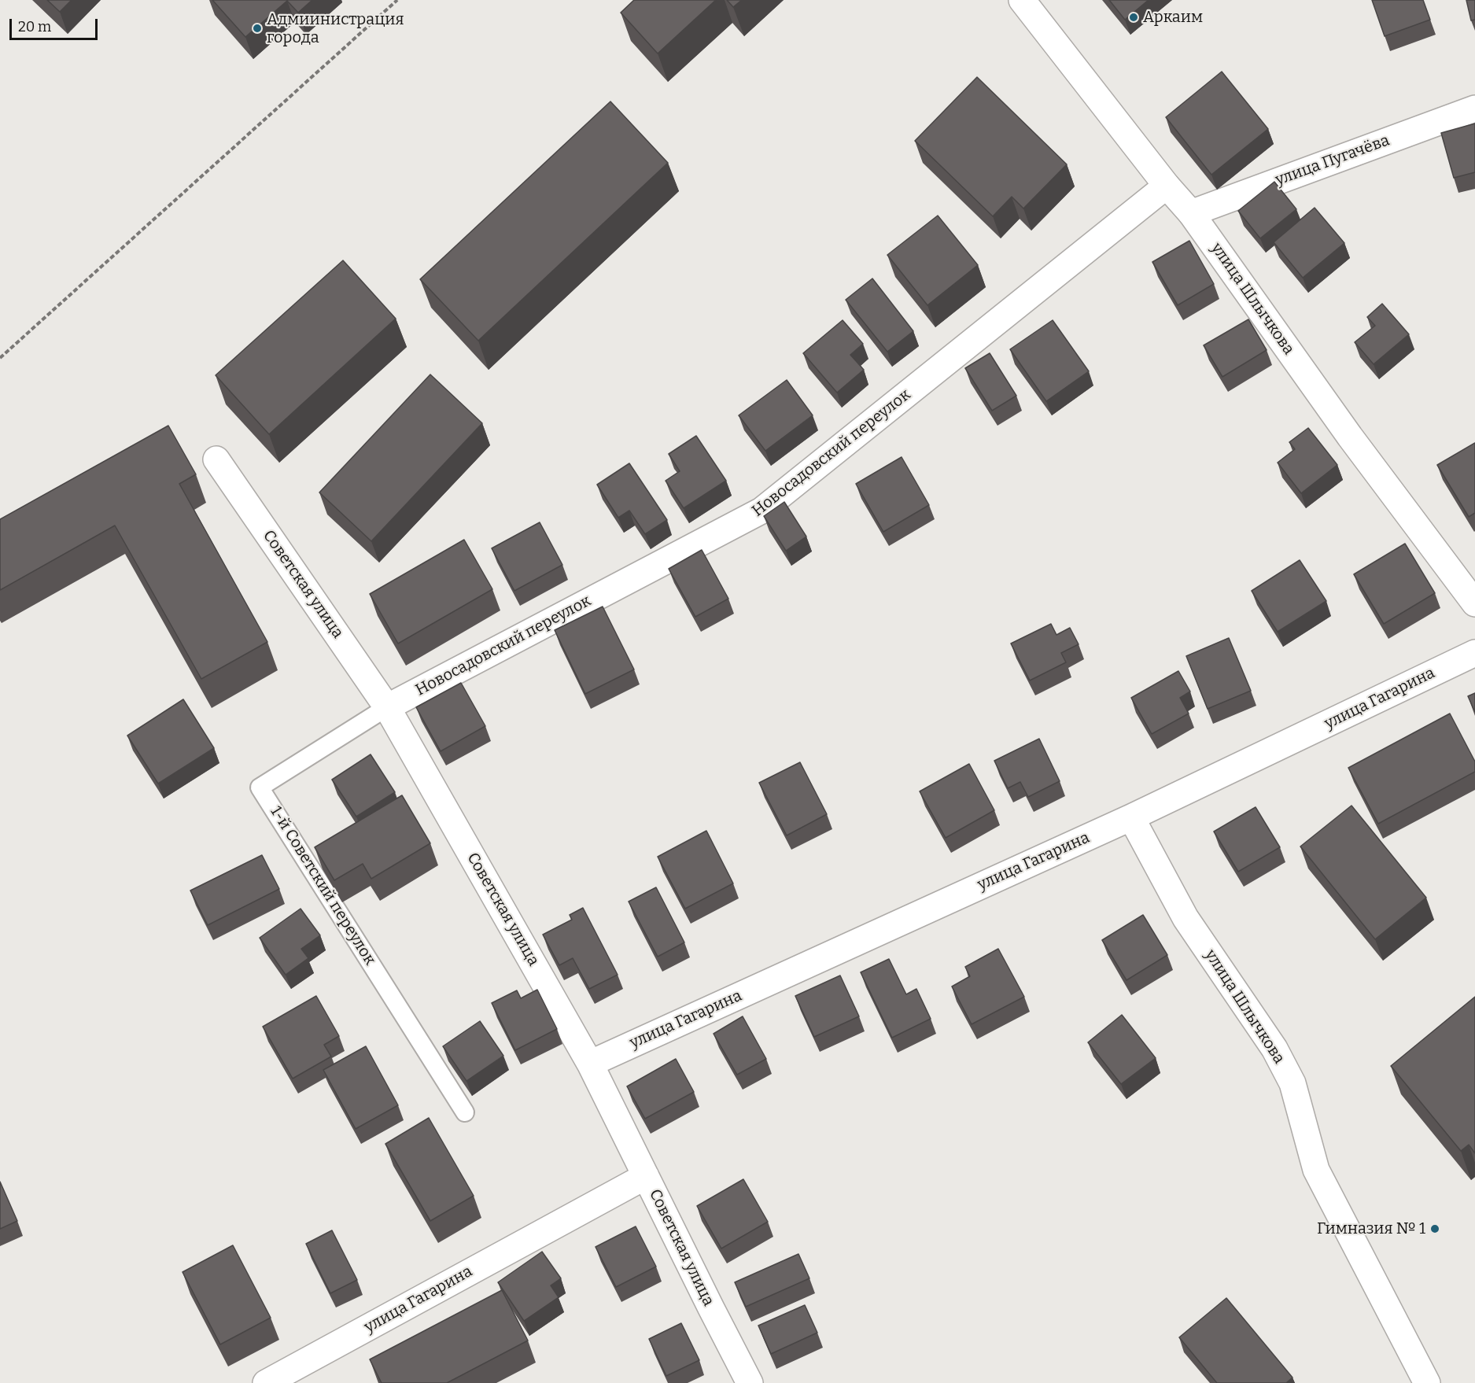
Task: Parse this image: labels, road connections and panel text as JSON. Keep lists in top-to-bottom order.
{
  "streets": {
    "street": [
      "улица Пугачёва",
      "улица Шлычкова",
      "Новосадовский переулок",
      "Советская улица",
      "улица Гагарина"
    ],
    "lane": ["1-й Советский переулок"]
  },
  "crossings": [
    ["улица Пугачёва", "улица Шлычкова"],
    ["улица Шлычкова", "Новосадовский переулок"],
    ["улица Шлычкова", "улица Гагарина"],
    ["Новосадовский переулок", "Советская улица"],
    ["Новосадовский переулок", "1-й Советский переулок"],
    ["Советская улица", "улица Гагарина"],
    ["Советская улица", "1-й Советский переулок"]
  ],
  "places": ["Аркаим", "Адмиинистрация города", "Гимназия № 1"],
  "scale_bar": "20 m"
}
